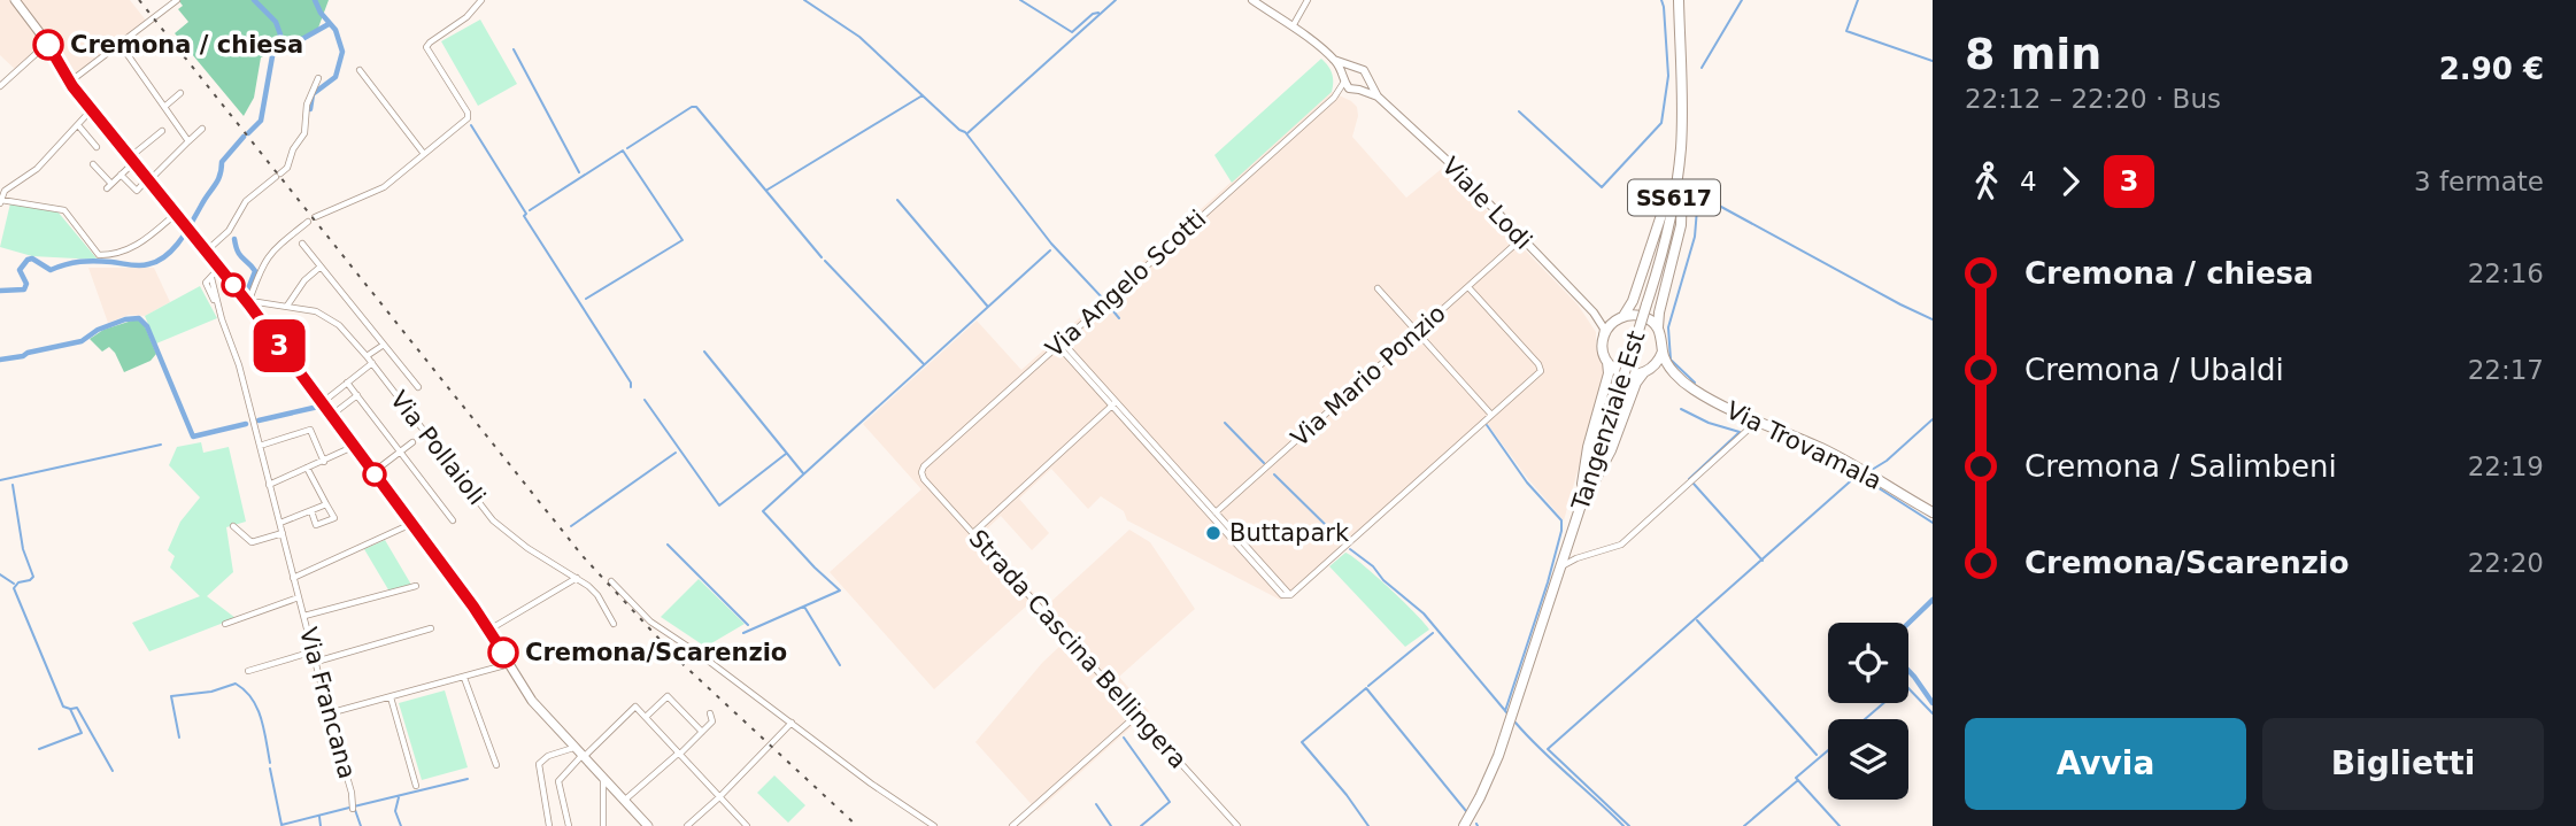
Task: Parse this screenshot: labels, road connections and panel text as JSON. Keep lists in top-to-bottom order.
{
  "streets": {
    "main road": ["SS617", "Tangenziale Est", "Via Trovamala"],
    "street": [
      "Viale Lodi",
      "Via Angelo Scotti",
      "Via Mario Ponzio",
      "Via Pollaioli",
      "Strada Cascina Bellingera",
      "Via Francana"
    ]
  },
  "crossings": [
    ["Viale Lodi", "Via Angelo Scotti"],
    ["Viale Lodi", "Via Mario Ponzio"],
    ["Viale Lodi", "Via Trovamala"],
    ["Via Angelo Scotti", "Strada Cascina Bellingera"]
  ],
  "places": ["Cremona / chiesa", "Buttapark", "Cremona/Scarenzio"],
  "lines": ["bus line 3"],
  "page": {
    "on_map": "3",
    "heading": ["8 min", "22:12 – 22:20 · Bus", "2.90 €"],
    "legs": ["4", "3", "3 fermate"],
    "list": [
      {
        "name": "Cremona / chiesa",
        "value": "22:16"
      },
      {
        "name": "Cremona / Ubaldi",
        "value": "22:17"
      },
      {
        "name": "Cremona / Salimbeni",
        "value": "22:19"
      },
      {
        "name": "Cremona/Scarenzio",
        "value": "22:20"
      }
    ],
    "buttons": ["Avvia", "Biglietti"]
  }
}
